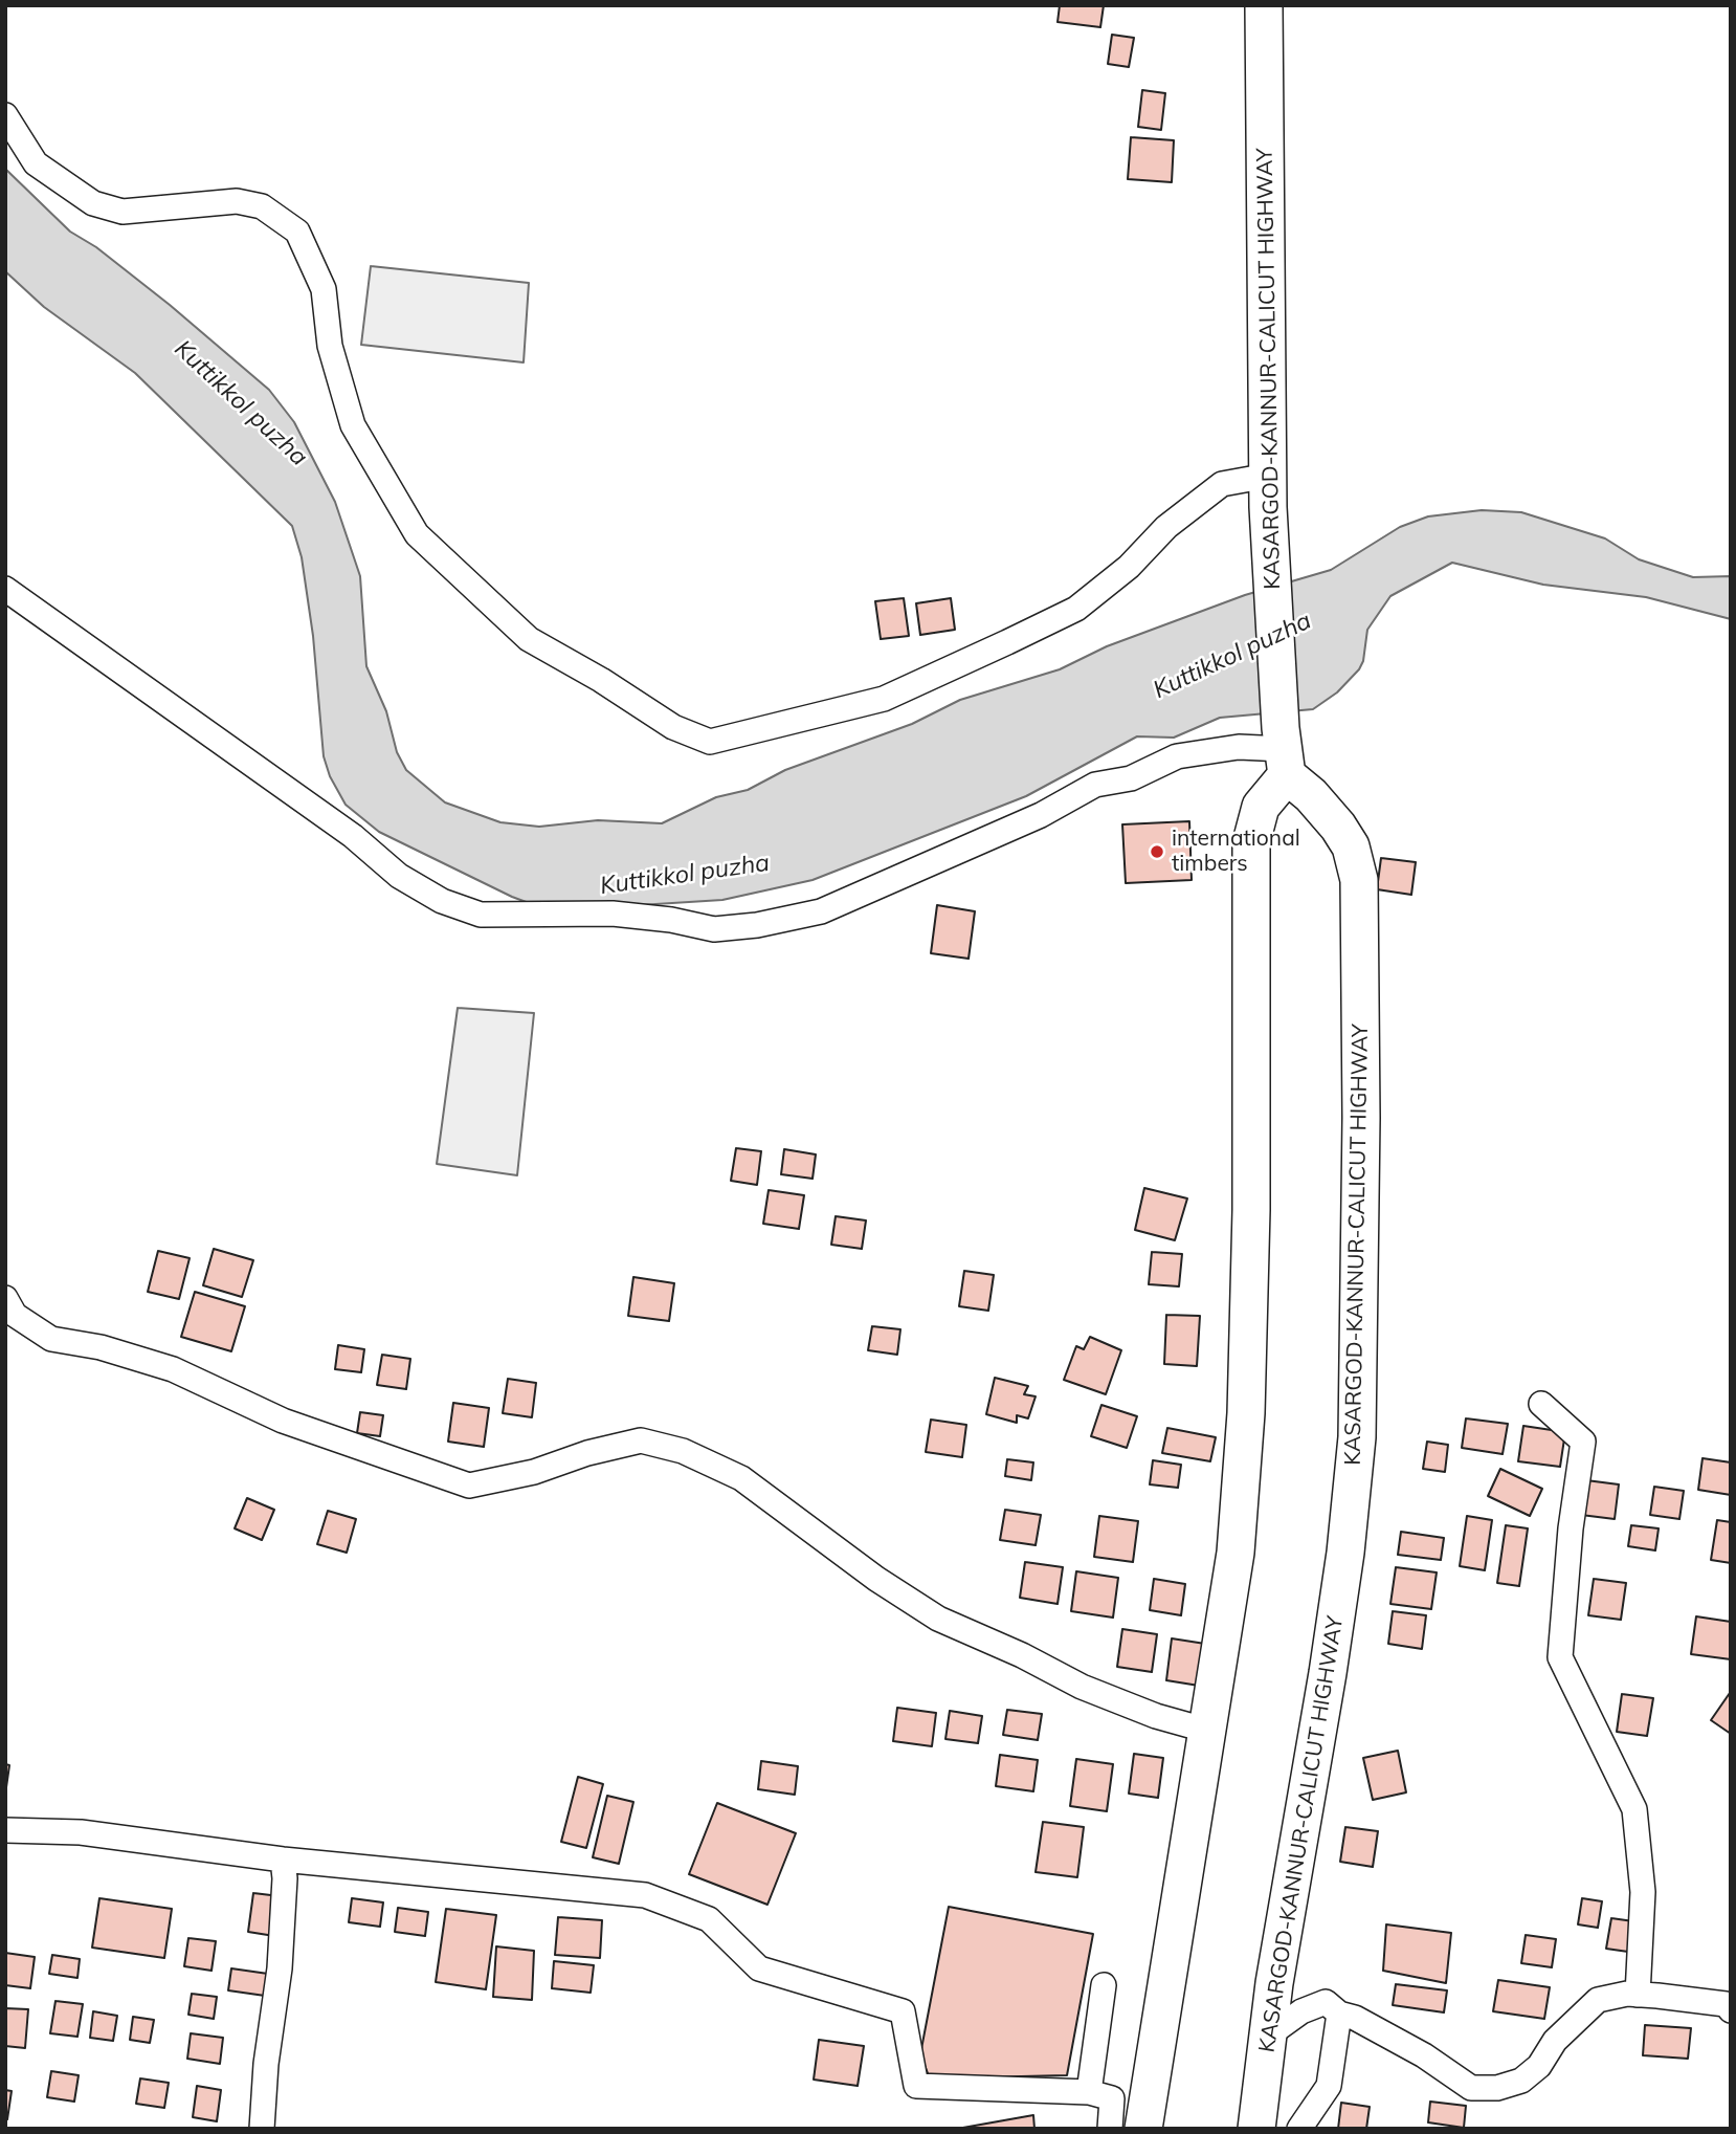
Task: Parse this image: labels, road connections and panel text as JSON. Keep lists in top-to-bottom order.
{
  "streets": {
    "highway": ["KASARGOD-KANNUR-CALICUT HIGHWAY"]
  },
  "water": ["Kuttikkol puzha"],
  "places": ["international timbers"]
}
